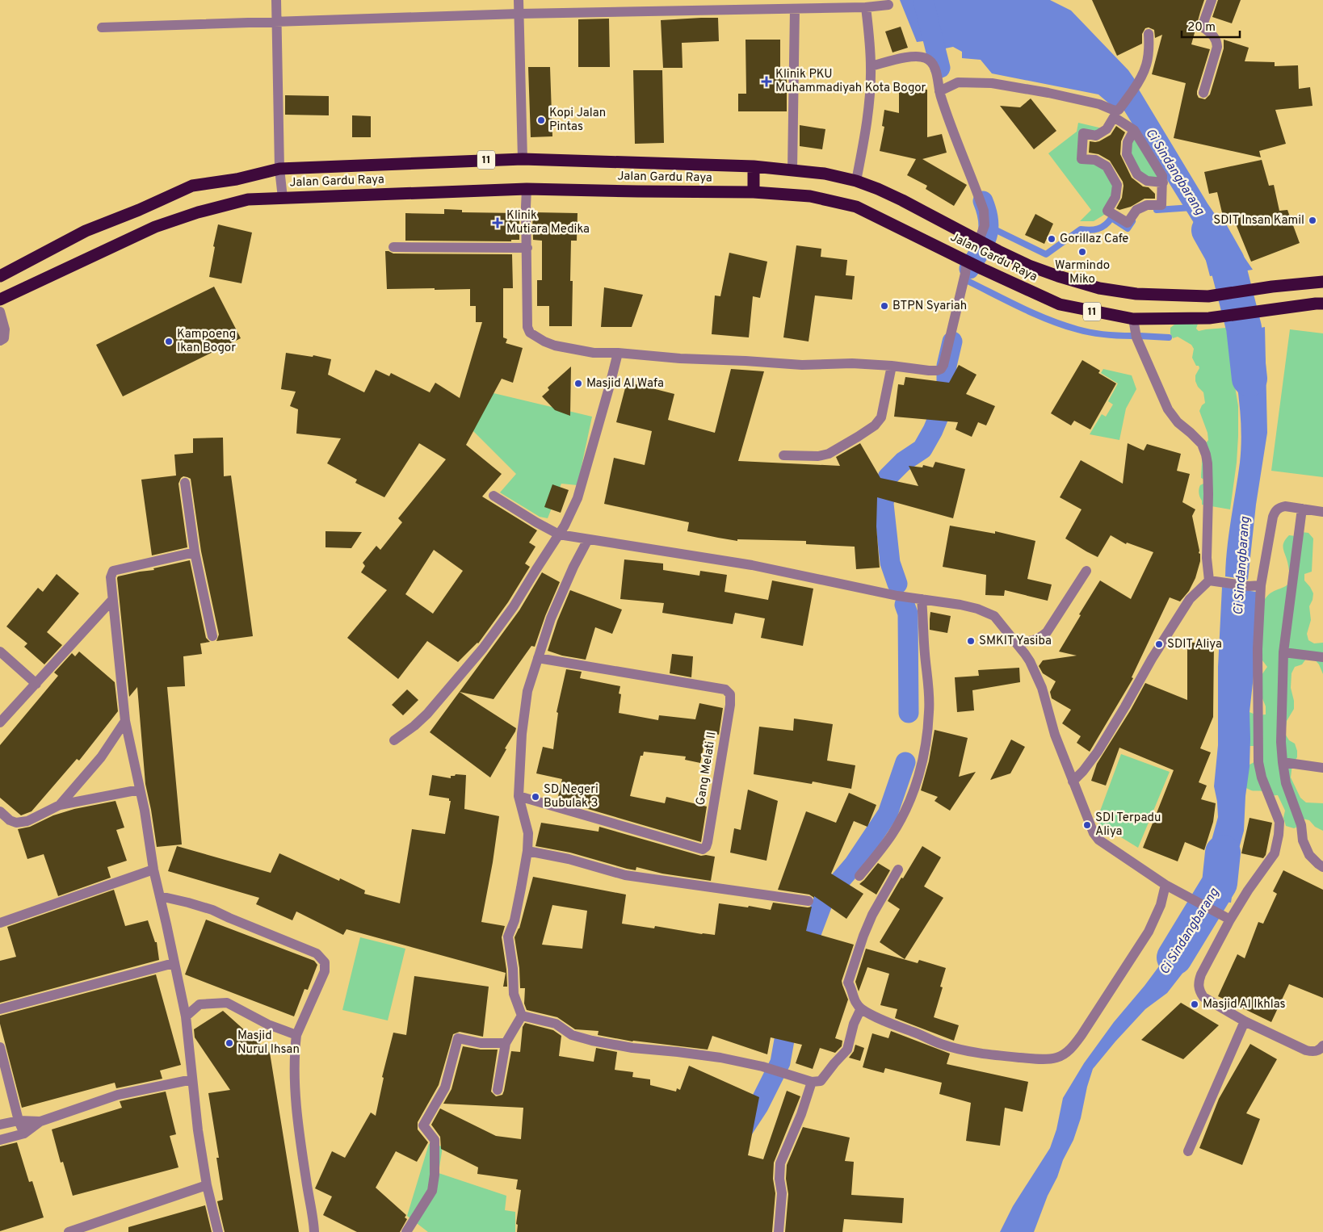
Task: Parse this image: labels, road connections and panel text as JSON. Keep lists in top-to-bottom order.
{
  "streets": {
    "highway": ["11", "Jalan Gardu Raya"],
    "street": ["Gang Melati II"]
  },
  "water": ["Ci Sindangbarang"],
  "places": {
    "health": ["Klinik PKU Muhammadiyah Kota Bogor", "Klinik Mutiara Medika"],
    "other": [
      "Kopi Jalan Pintas",
      "SDIT Insan Kamil",
      "Gorillaz Cafe",
      "Warmindo Miko",
      "BTPN Syariah",
      "Kampoeng Ikan Bogor",
      "Masjid Al Wafa",
      "SMKIT Yasiba",
      "SDIT Aliya",
      "SD Negeri Bubulak 3",
      "SDI Terpadu Aliya",
      "Masjid Al Ikhlas",
      "Masjid Nurul Ihsan"
    ]
  },
  "scale_bar": "20 m"
}
